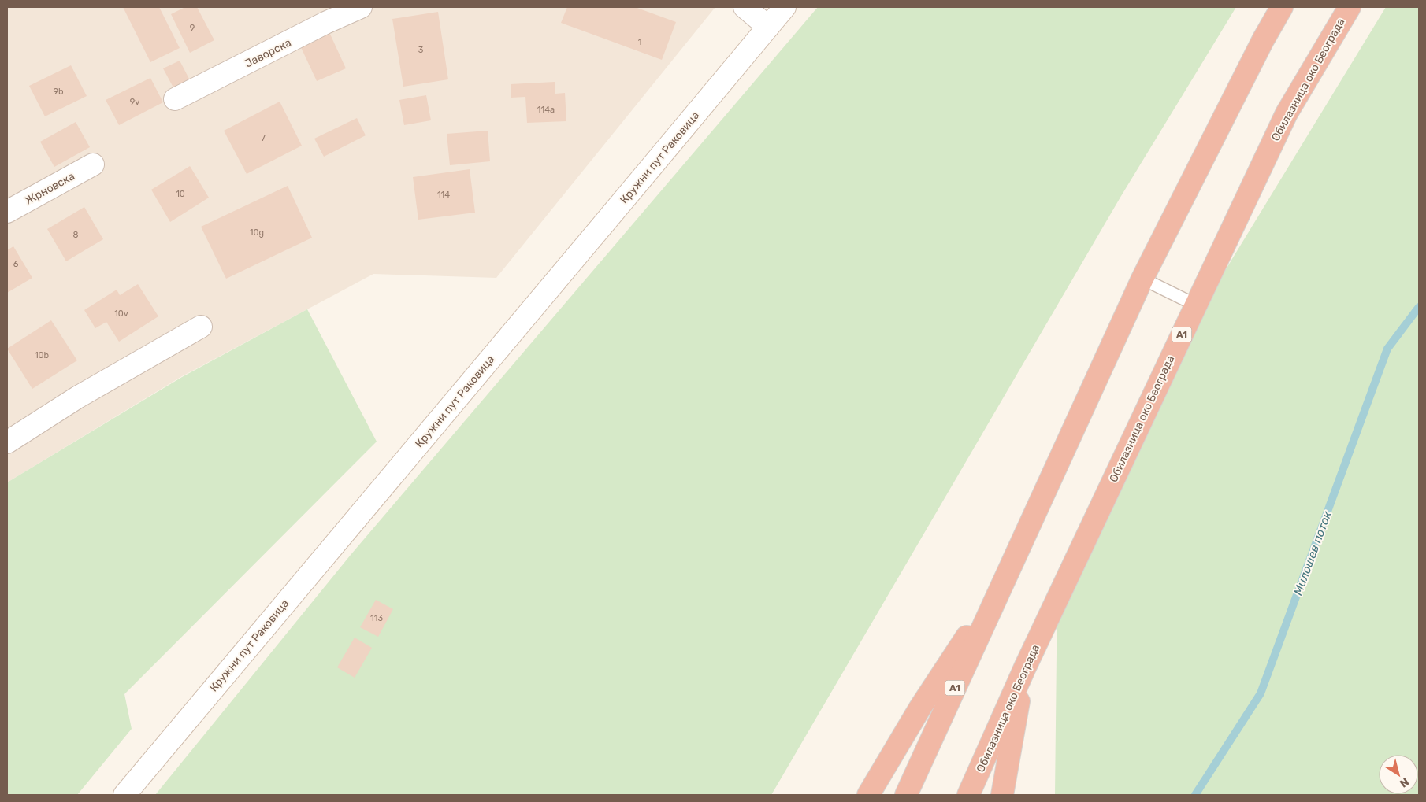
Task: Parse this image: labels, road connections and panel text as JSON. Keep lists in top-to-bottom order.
{
  "streets": {
    "highway": ["Обилазница око Београда", "A1"],
    "main road": ["Јаворска", "Кружни пут Раковица", "Жрновска"]
  },
  "water": ["Милошев поток"],
  "house_numbers": [
    "9",
    "1",
    "3",
    "9b",
    "9v",
    "114a",
    "7",
    "10",
    "114",
    "10g",
    "8",
    "6",
    "10v",
    "10b",
    "113"
  ],
  "north": "bottom right"
}
